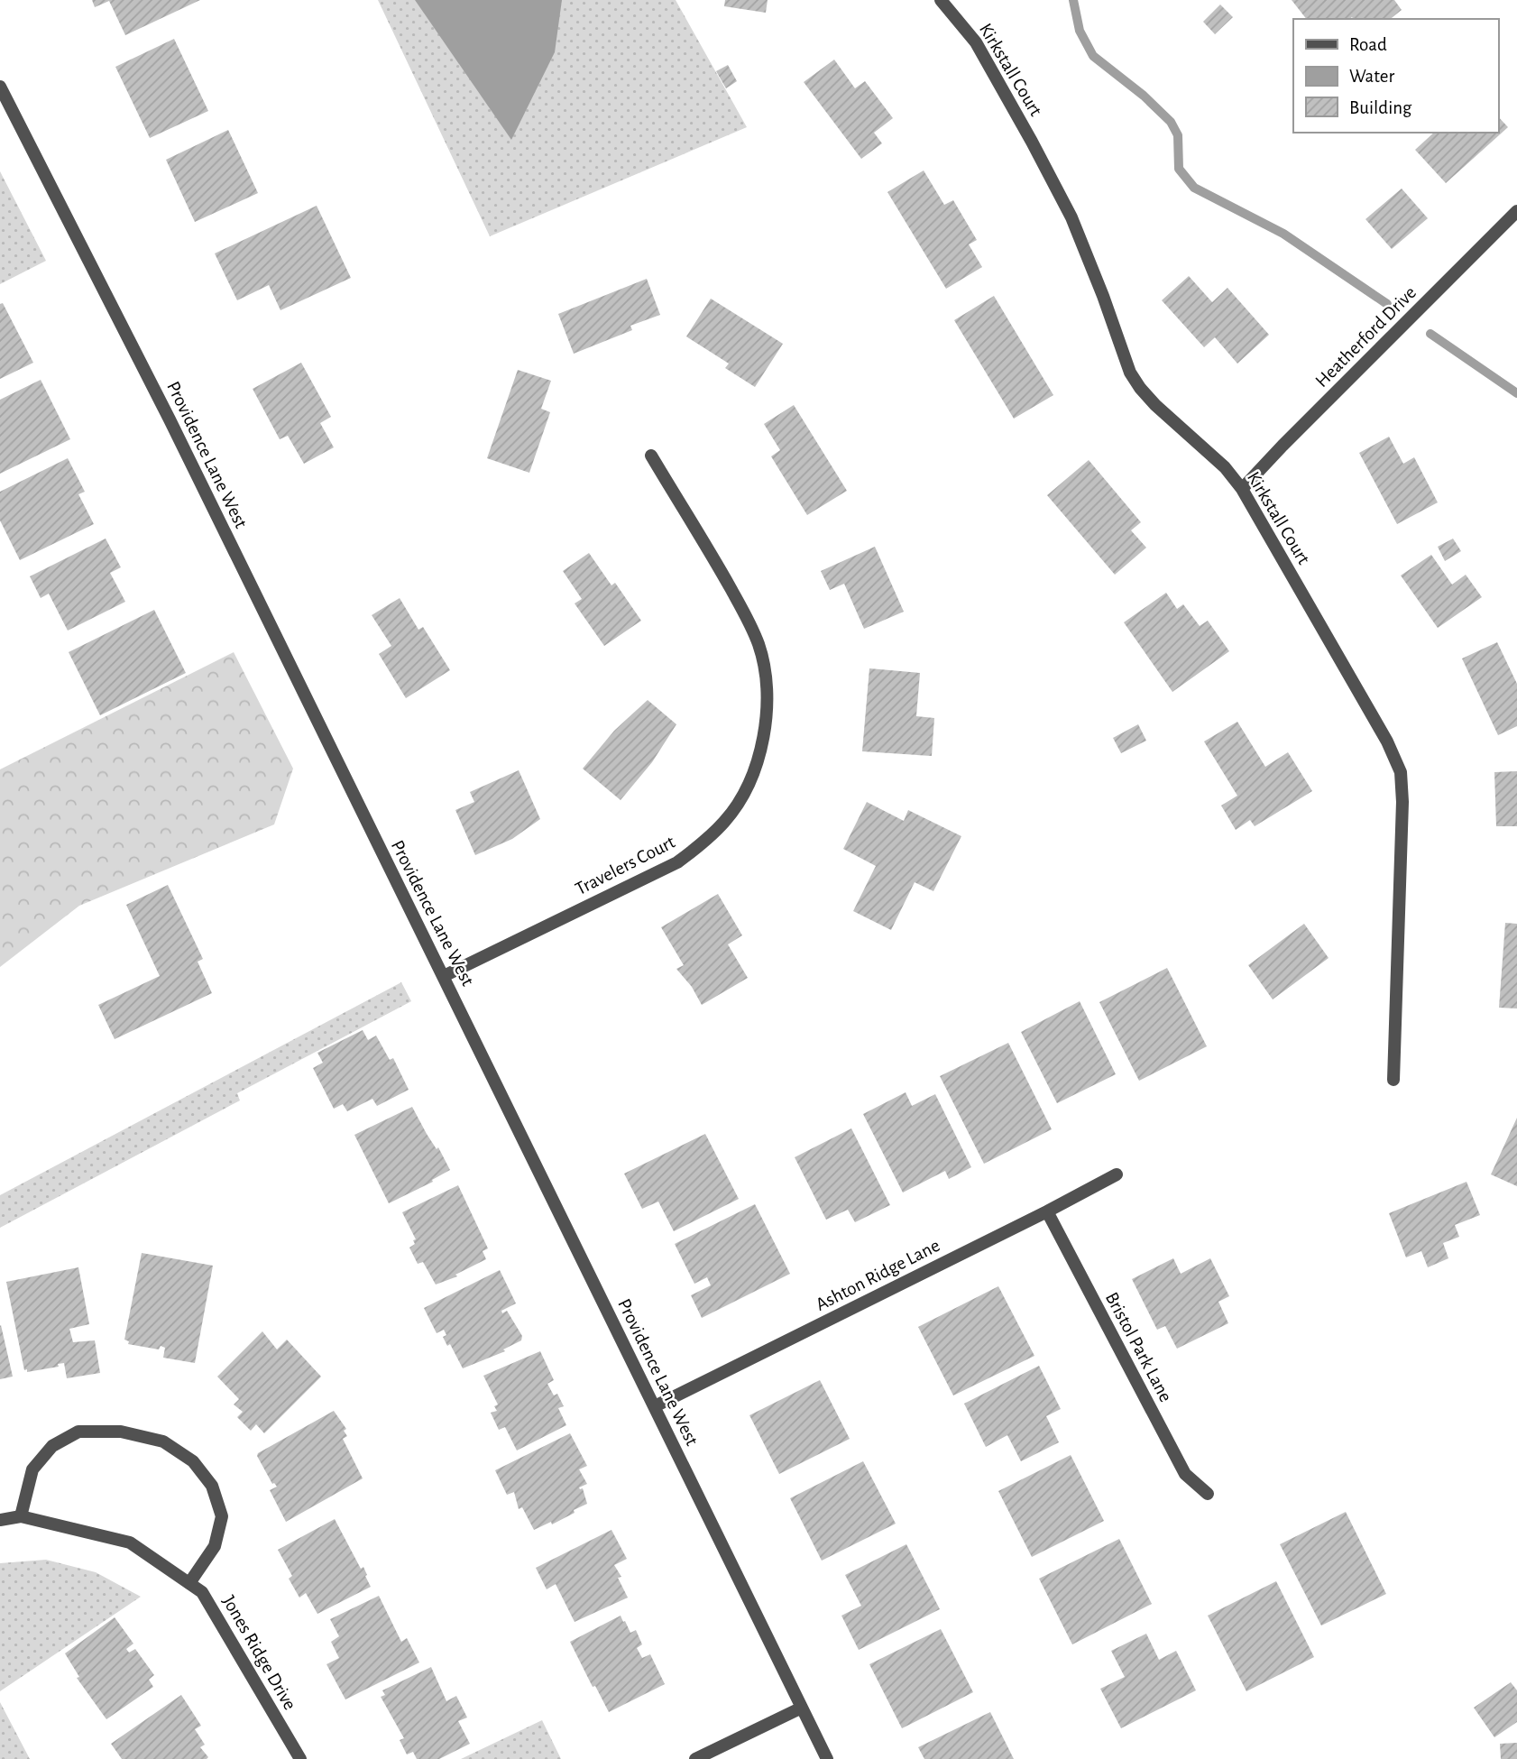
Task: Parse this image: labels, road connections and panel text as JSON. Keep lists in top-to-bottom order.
{
  "streets": {
    "street": [
      "Kirkstall Court",
      "Heatherford Drive",
      "Providence Lane West",
      "Travelers Court",
      "Ashton Ridge Lane",
      "Bristol Park Lane",
      "Jones Ridge Drive"
    ]
  },
  "crossings": [
    ["Kirkstall Court", "Heatherford Drive"],
    ["Providence Lane West", "Travelers Court"],
    ["Providence Lane West", "Ashton Ridge Lane"],
    ["Ashton Ridge Lane", "Bristol Park Lane"]
  ],
  "legend": ["Road", "Water", "Building"]
}
